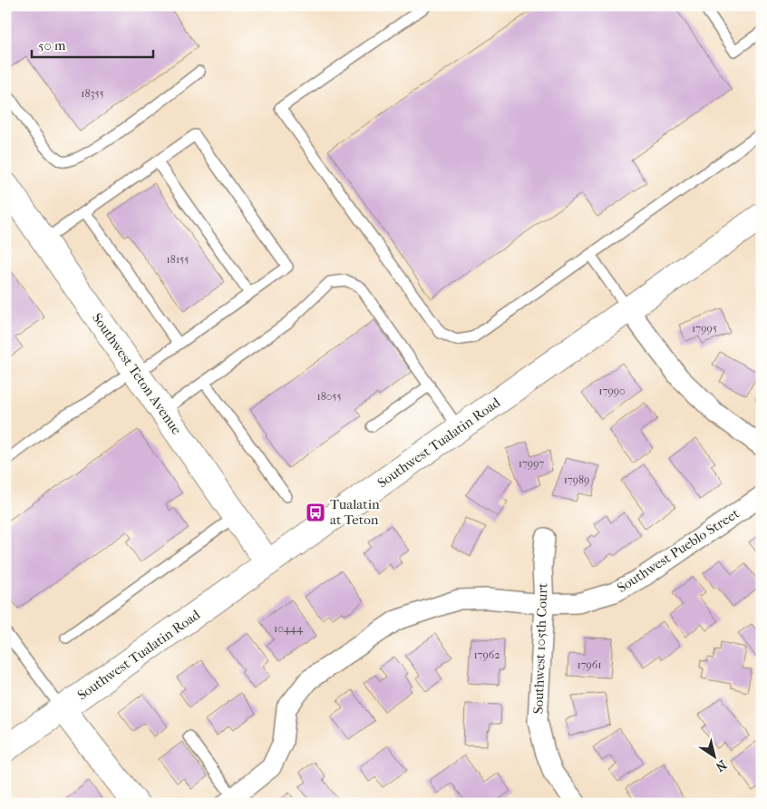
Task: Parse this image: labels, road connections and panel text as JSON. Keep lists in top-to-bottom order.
{
  "streets": {
    "main road": ["Southwest Teton Avenue", "Southwest Tualatin Road"],
    "street": ["Southwest Pueblo Street", "Southwest 105th Court"]
  },
  "crossings": [
    ["Southwest Teton Avenue", "Southwest Tualatin Road"],
    ["Southwest Pueblo Street", "Southwest 105th Court"]
  ],
  "places": {
    "bus stop": ["Tualatin at Teton"]
  },
  "house_numbers": [
    "18355",
    "18155",
    "17995",
    "17990",
    "18055",
    "17997",
    "17989",
    "10444",
    "17962",
    "17961"
  ],
  "scale_bar": "50 m",
  "north": "bottom right"
}
